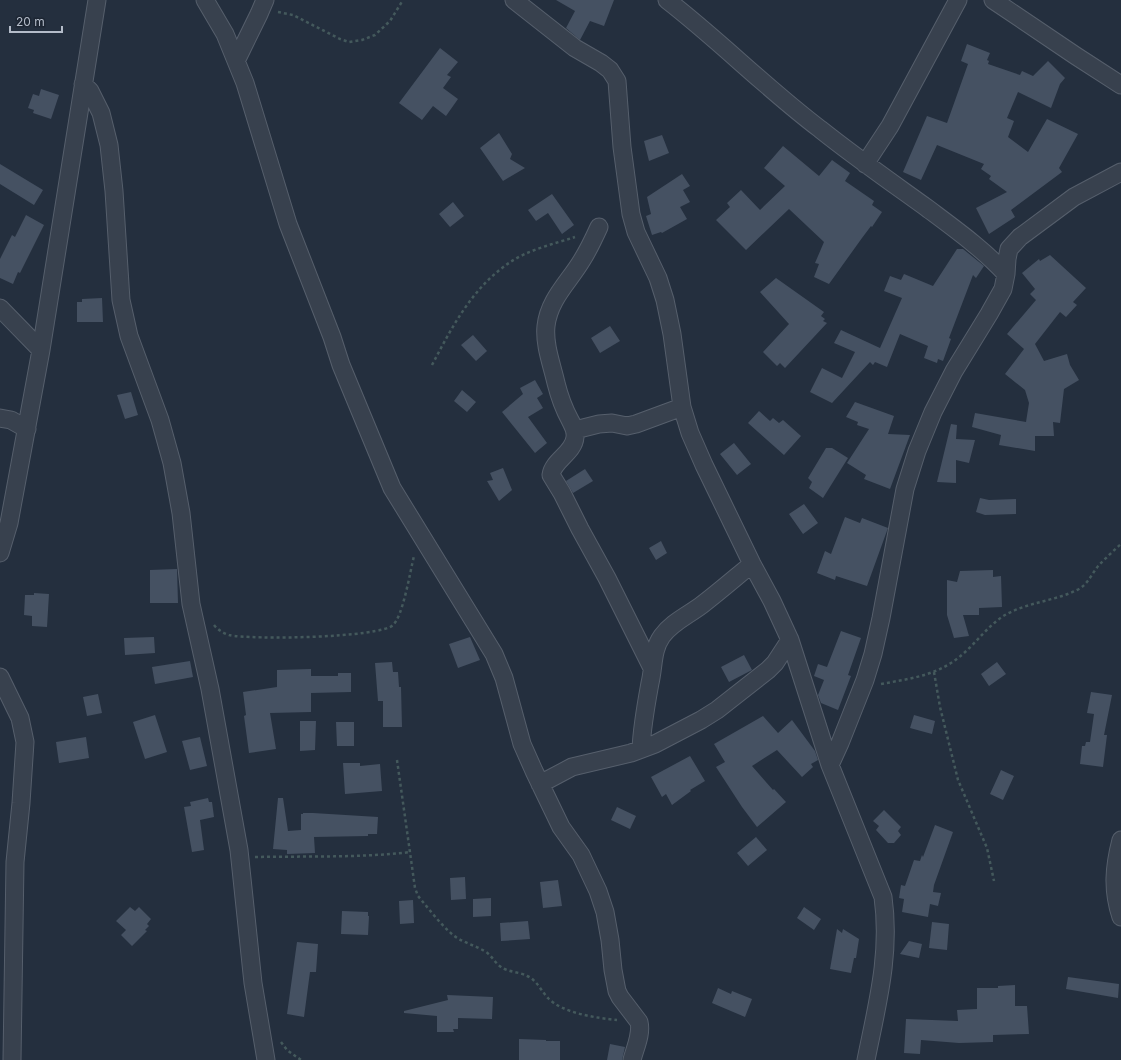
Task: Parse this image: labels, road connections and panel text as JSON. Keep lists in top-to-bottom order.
{
  "scale_bar": "20 m"
}
